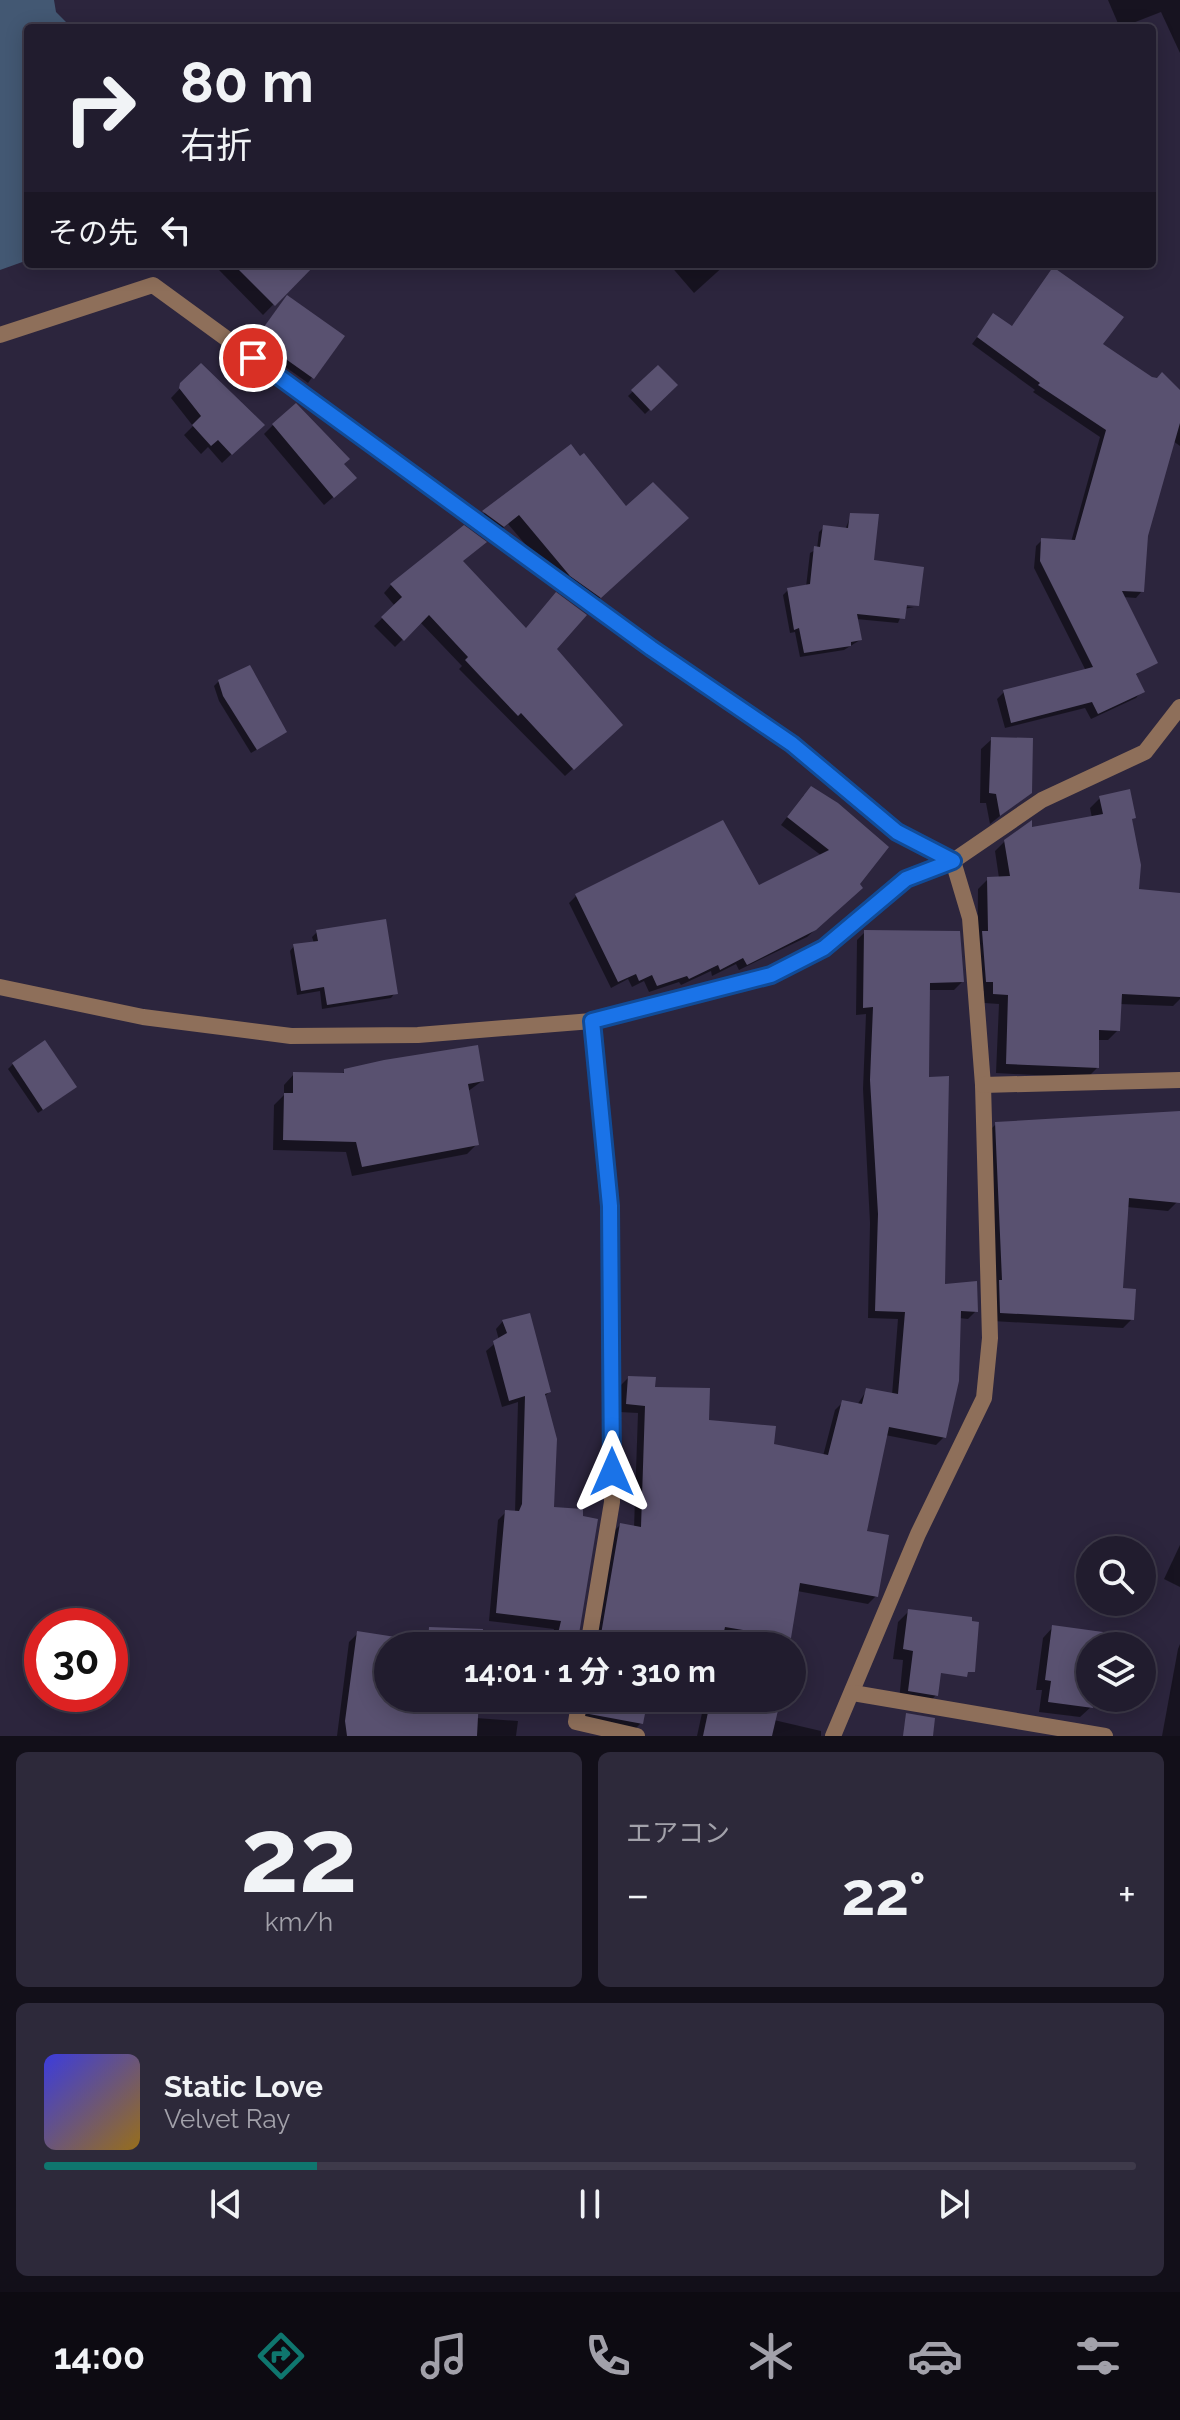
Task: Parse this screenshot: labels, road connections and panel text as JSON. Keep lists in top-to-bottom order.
{
  "page": {
    "turn": ["80 m", "右折"],
    "then": "その先",
    "limit": "30",
    "trip": "14:01 · 1 分 · 310 m",
    "tile": [
      ["22", "km/h"],
      "エアコン"
    ],
    "heat": ["−", "22°", "+"],
    "song": ["Static Love", "Velvet Ray"],
    "tabs": "14:00"
  }
}
